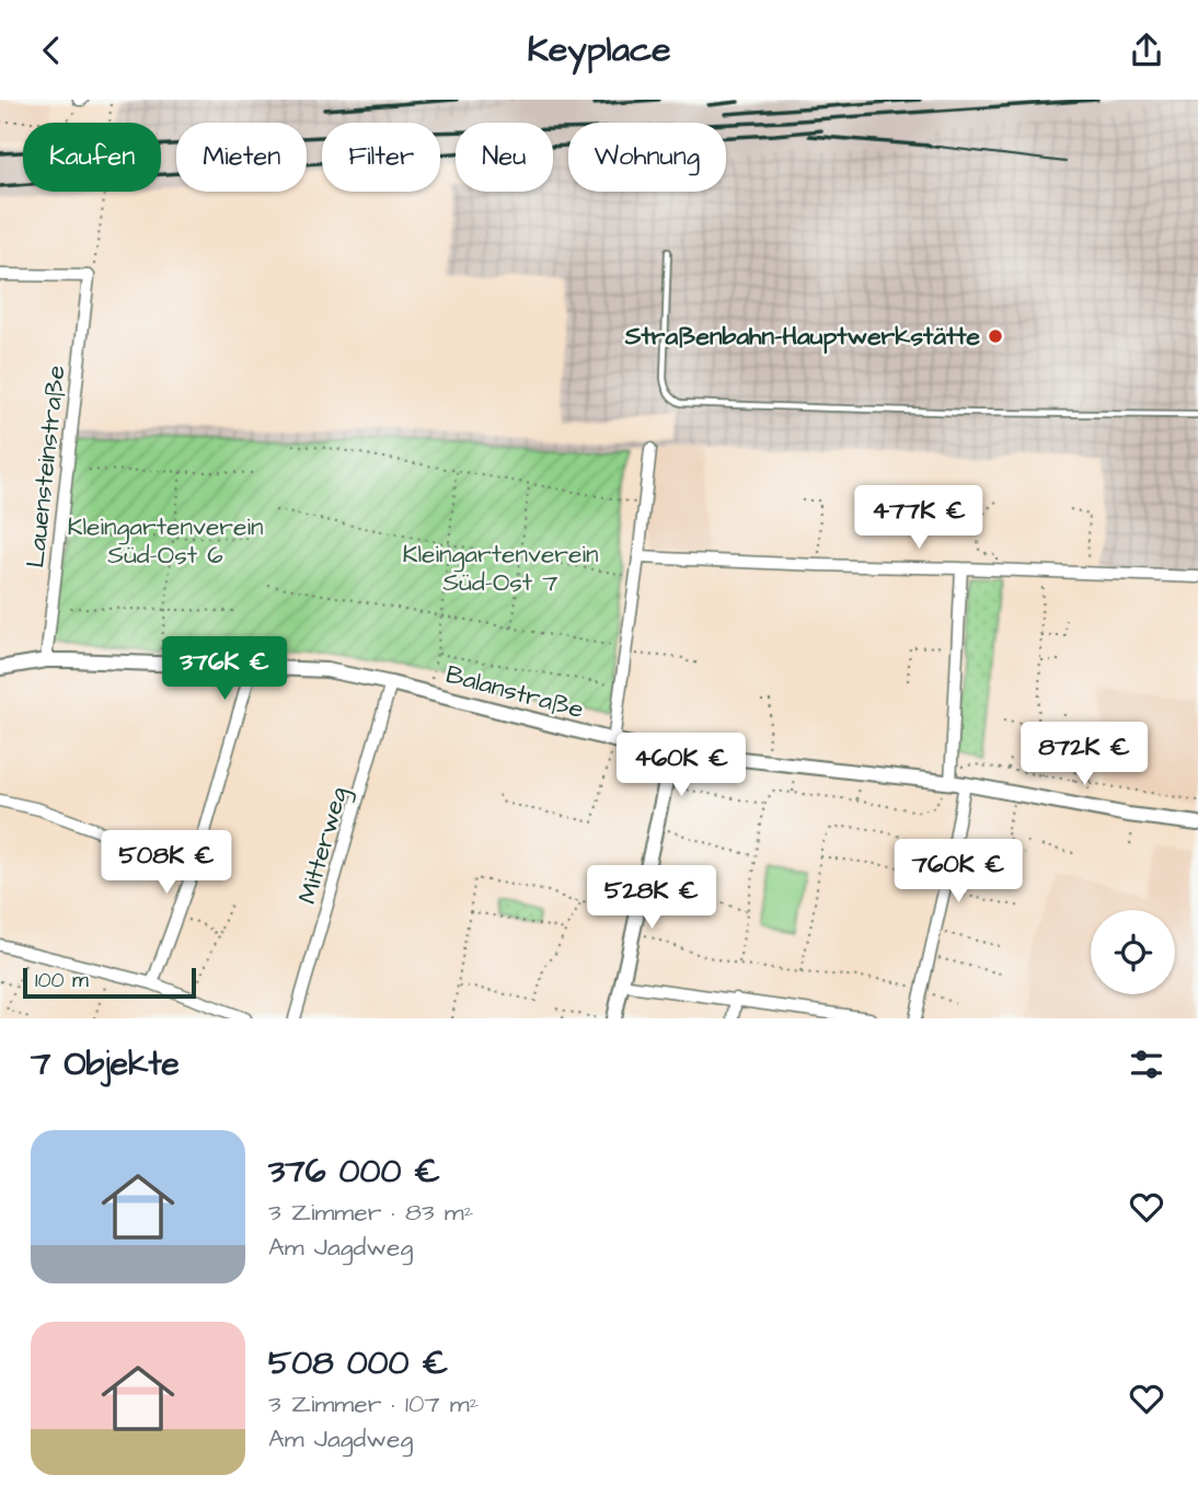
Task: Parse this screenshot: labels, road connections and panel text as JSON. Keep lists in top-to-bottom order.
{
  "streets": {
    "street": ["Lauensteinstraße", "Balanstraße", "Mitterweg"]
  },
  "crossings": [
    ["Lauensteinstraße", "Balanstraße"],
    ["Balanstraße", "Mitterweg"]
  ],
  "parks": ["Kleingartenverein Süd-Ost 6", "Kleingartenverein Süd-Ost 7"],
  "places": ["Straßenbahn-Hauptwerkstätte"],
  "scale_bar": "100 m",
  "page": {
    "header": "Keyplace",
    "chip": [
      "Kaufen",
      "Mieten",
      "Filter",
      "Neu",
      "Wohnung"
    ],
    "price": [
      "477K €",
      "376K €",
      "872K €",
      "460K €",
      "508K €",
      "760K €",
      "528K €"
    ],
    "scale": "100 m",
    "heading": "7 Objekte",
    "list": [
      {
        "name": "376 000 €",
        "note": "3 Zimmer · 83 m² · Am Jagdweg"
      },
      {
        "name": "508 000 €",
        "note": "3 Zimmer · 107 m² · Am Jagdweg"
      }
    ]
  }
}
